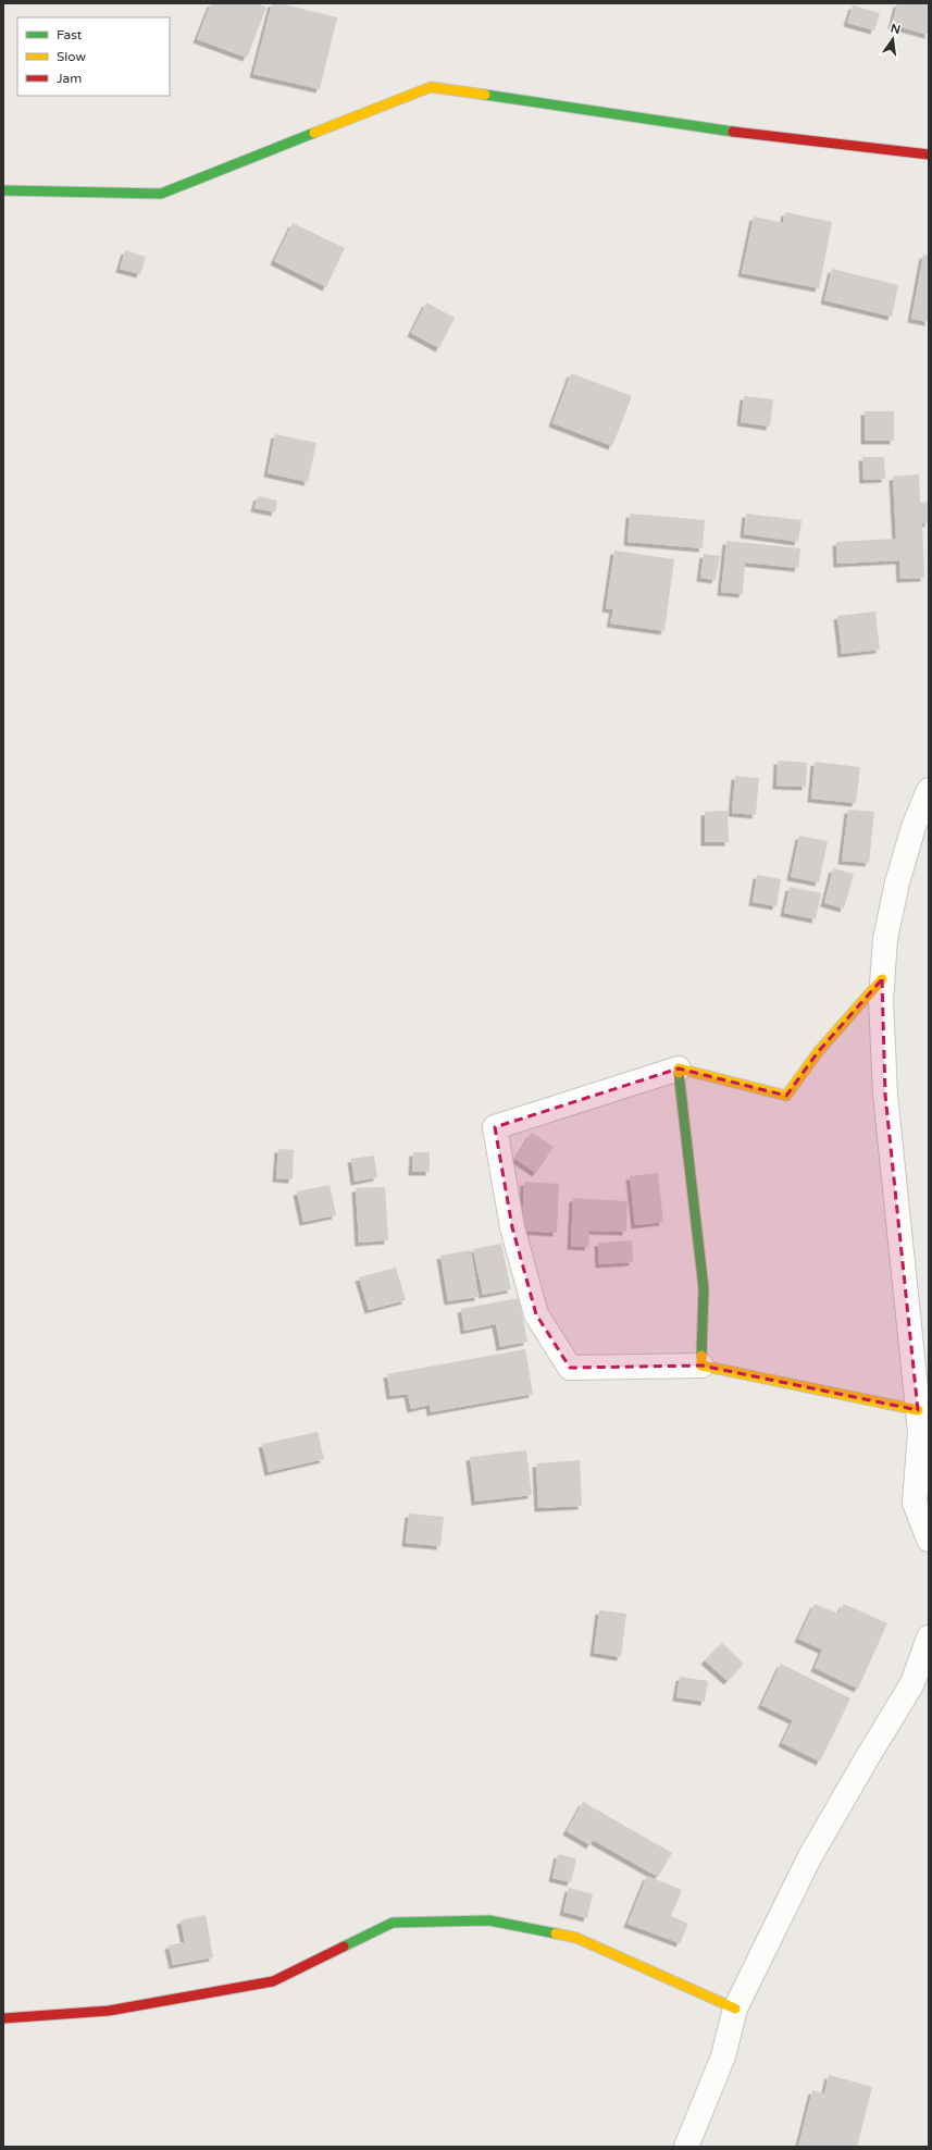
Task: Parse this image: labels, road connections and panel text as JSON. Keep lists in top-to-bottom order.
{
  "legend": ["Fast", "Slow", "Jam"],
  "north": "top"
}
